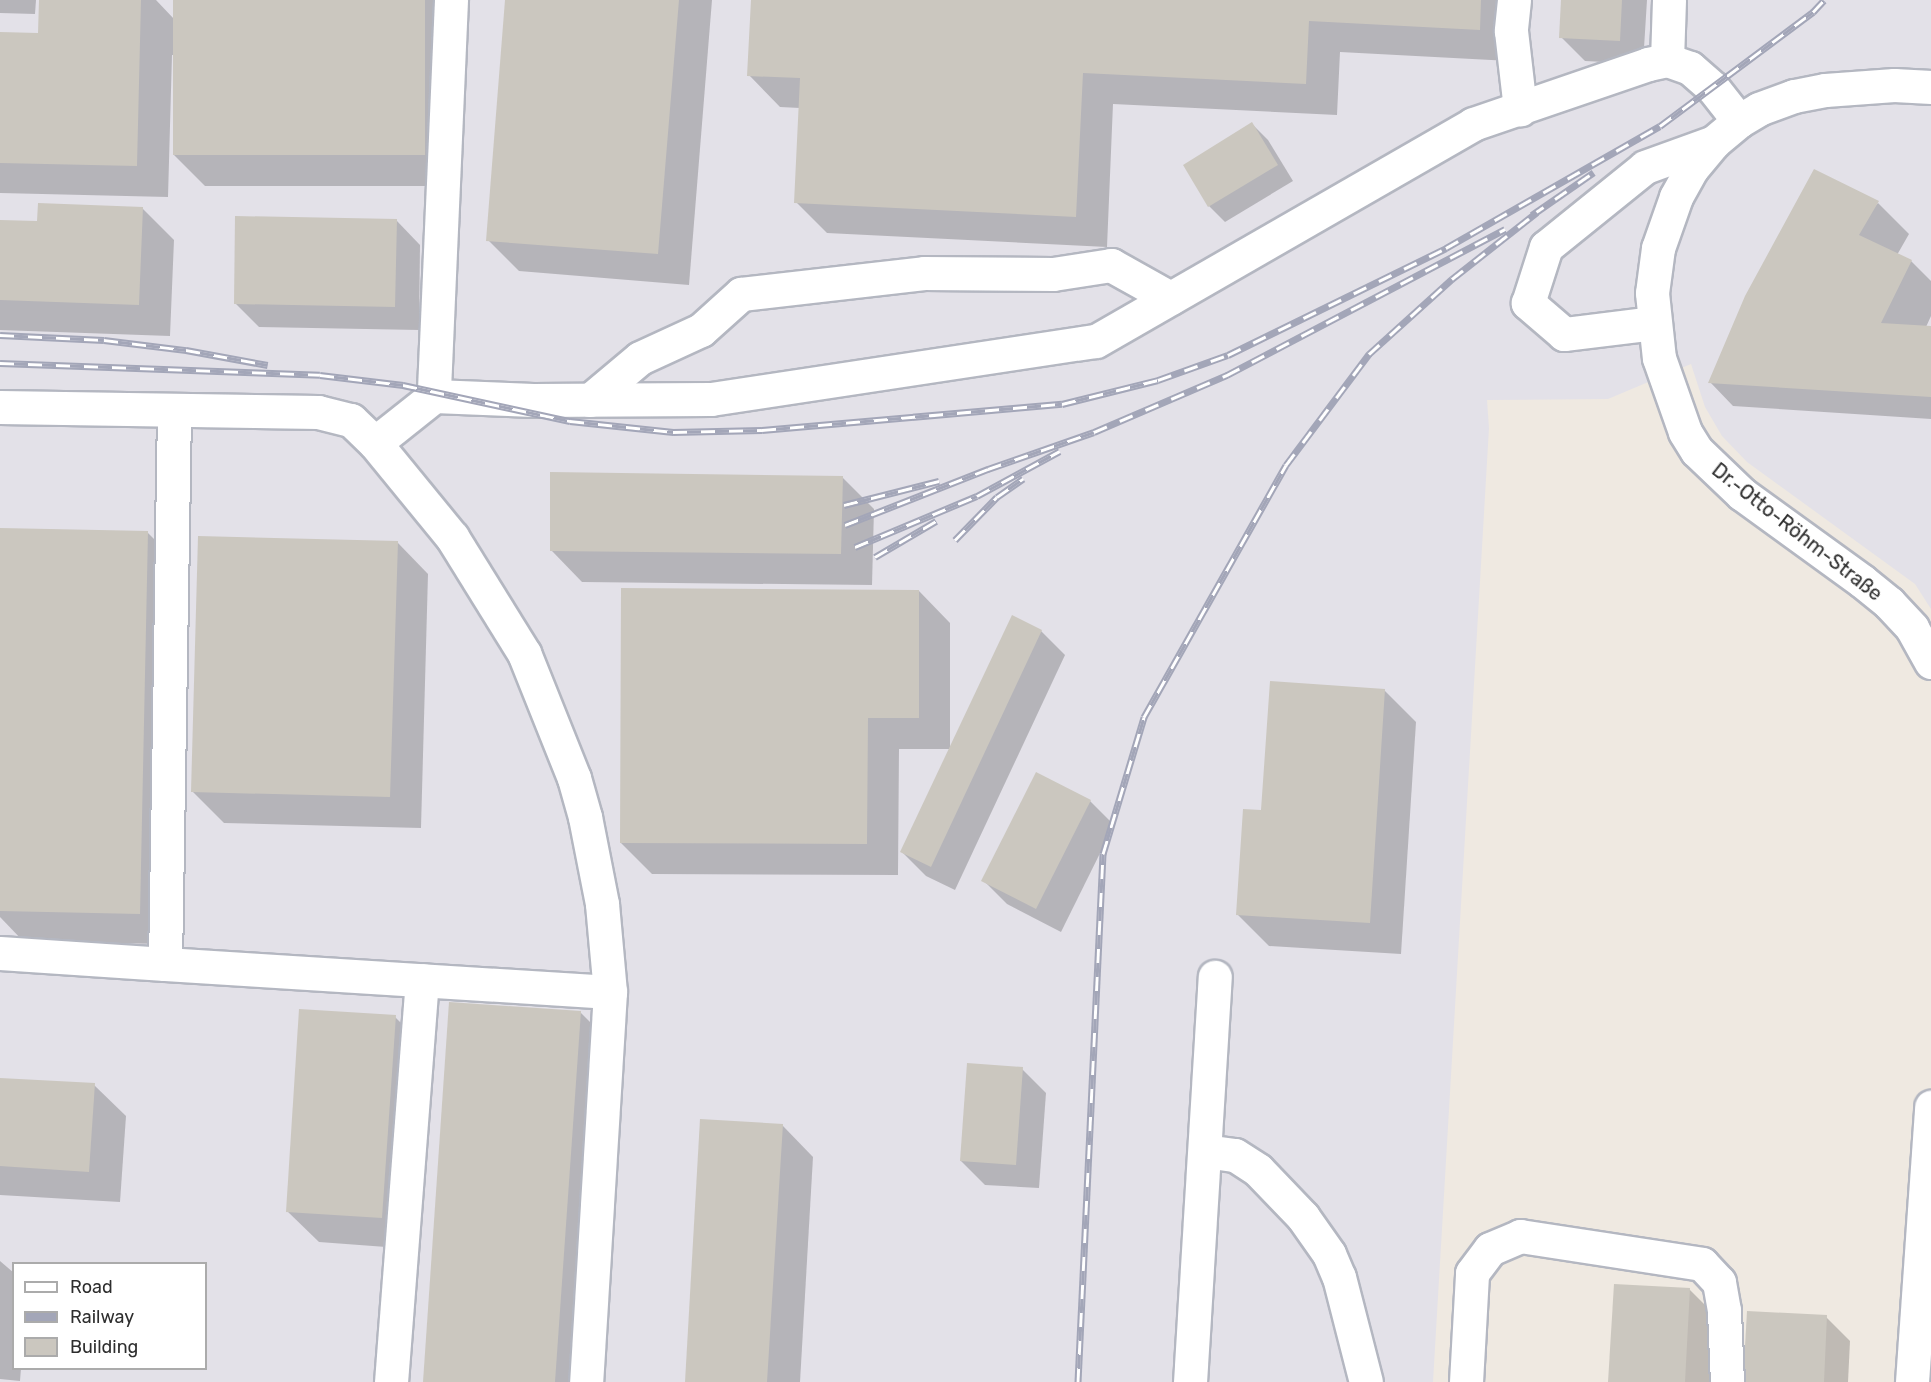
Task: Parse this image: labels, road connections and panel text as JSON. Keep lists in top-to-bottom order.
{
  "streets": {
    "street": ["Dr.-Otto-Röhm-Straße"]
  },
  "legend": ["Road", "Railway", "Building"]
}
